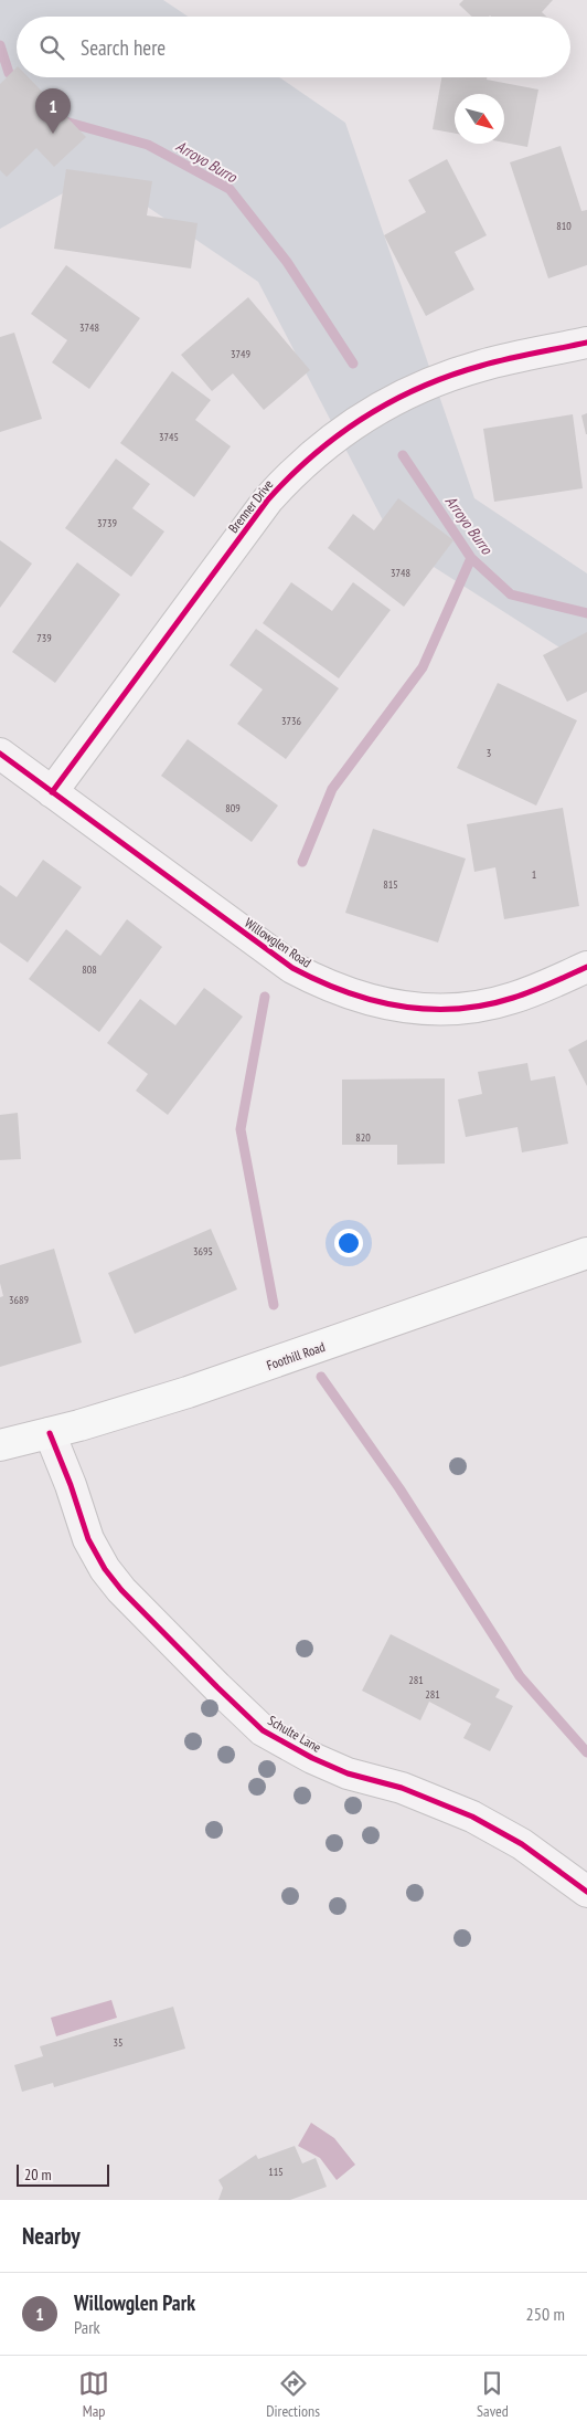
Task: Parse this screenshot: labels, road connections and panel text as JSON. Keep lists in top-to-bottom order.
{
  "streets": {
    "main road": ["Foothill Road"],
    "street": ["Brenner Drive", "Willowglen Road", "Schulte Lane"]
  },
  "crossings": [
    ["Brenner Drive", "Willowglen Road"],
    ["Foothill Road", "Schulte Lane"]
  ],
  "water": ["Arroyo Burro"],
  "house_numbers": [
    "810",
    "3748",
    "3749",
    "3745",
    "3739",
    "3748",
    "739",
    "3736",
    "3",
    "809",
    "1",
    "815",
    "808",
    "820",
    "3695",
    "3689",
    "281",
    "281",
    "35",
    "115"
  ],
  "scale_bar": "20 m",
  "north": "bottom right",
  "page": {
    "search": "Search here",
    "pins": "1",
    "scale": "20 m",
    "heading": "Nearby",
    "list": [
      {
        "mark": "1",
        "name": "Willowglen Park",
        "note": "Park",
        "value": "250 m"
      }
    ],
    "nav": ["Map", "Directions", "Saved"]
  }
}
